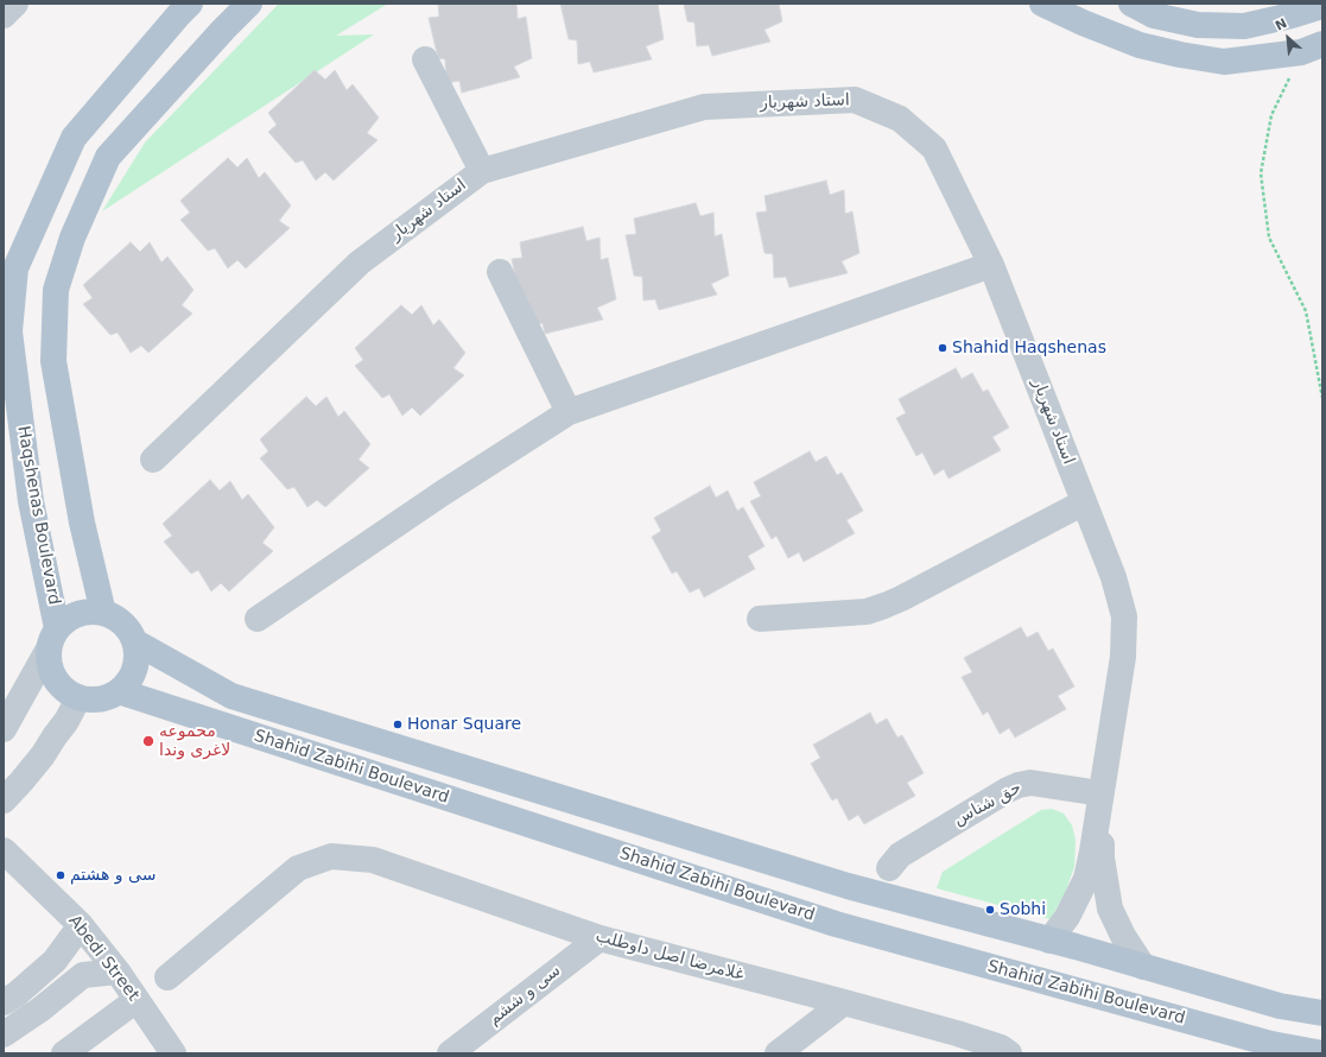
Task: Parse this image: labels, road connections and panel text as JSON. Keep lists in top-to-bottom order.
{
  "streets": {
    "main road": ["Haqshenas Boulevard", "Shahid Zabihi Boulevard"],
    "street": [
      "استاد شهریار",
      "حق شناس",
      "غلامرضا اصل داوطلب",
      "Abedi Street",
      "سی و ششم"
    ]
  },
  "crossings": [
    ["استاد شهریار", "Shahid Zabihi Boulevard"],
    ["استاد شهریار", "حق شناس"],
    ["Haqshenas Boulevard", "Shahid Zabihi Boulevard"],
    ["غلامرضا اصل داوطلب", "سی و ششم"]
  ],
  "places": [
    "Shahid Haqshenas",
    "Honar Square",
    "محموعه لاغری وندا",
    "سی و هشتم",
    "Sobhi"
  ],
  "north": "top left"
}
